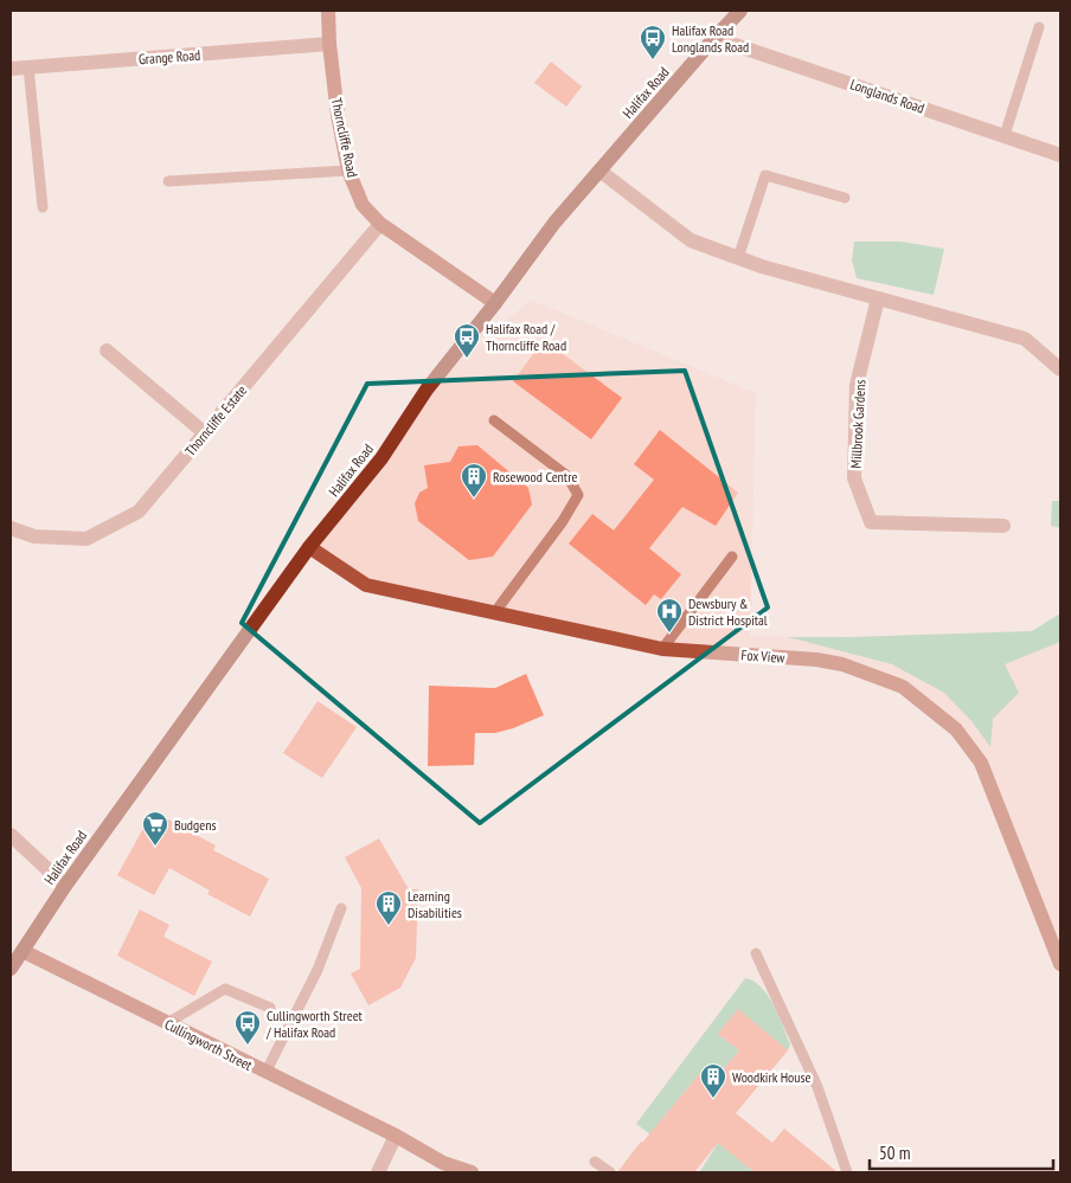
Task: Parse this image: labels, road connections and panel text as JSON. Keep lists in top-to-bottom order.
{
  "streets": {
    "main road": ["Halifax Road"],
    "street": [
      "Grange Road",
      "Longlands Road",
      "Thorncliffe Road",
      "Thorncliffe Estate",
      "Millbrook Gardens",
      "Fox View",
      "Cullingworth Street"
    ]
  },
  "crossings": [
    ["Grange Road", "Thorncliffe Road"],
    ["Halifax Road", "Longlands Road"],
    ["Halifax Road", "Thorncliffe Road"],
    ["Halifax Road", "Fox View"],
    ["Halifax Road", "Cullingworth Street"],
    ["Thorncliffe Road", "Thorncliffe Estate"]
  ],
  "places": {
    "bus stop": ["Halifax Road Longlands Road", "Halifax Road / Thorncliffe Road", "Cullingworth Street / Halifax Road"],
    "building": ["Rosewood Centre", "Learning Disabilities", "Woodkirk House"],
    "hospital": ["Dewsbury & District Hospital"],
    "supermarket": ["Budgens"]
  },
  "scale_bar": "50 m"
}
